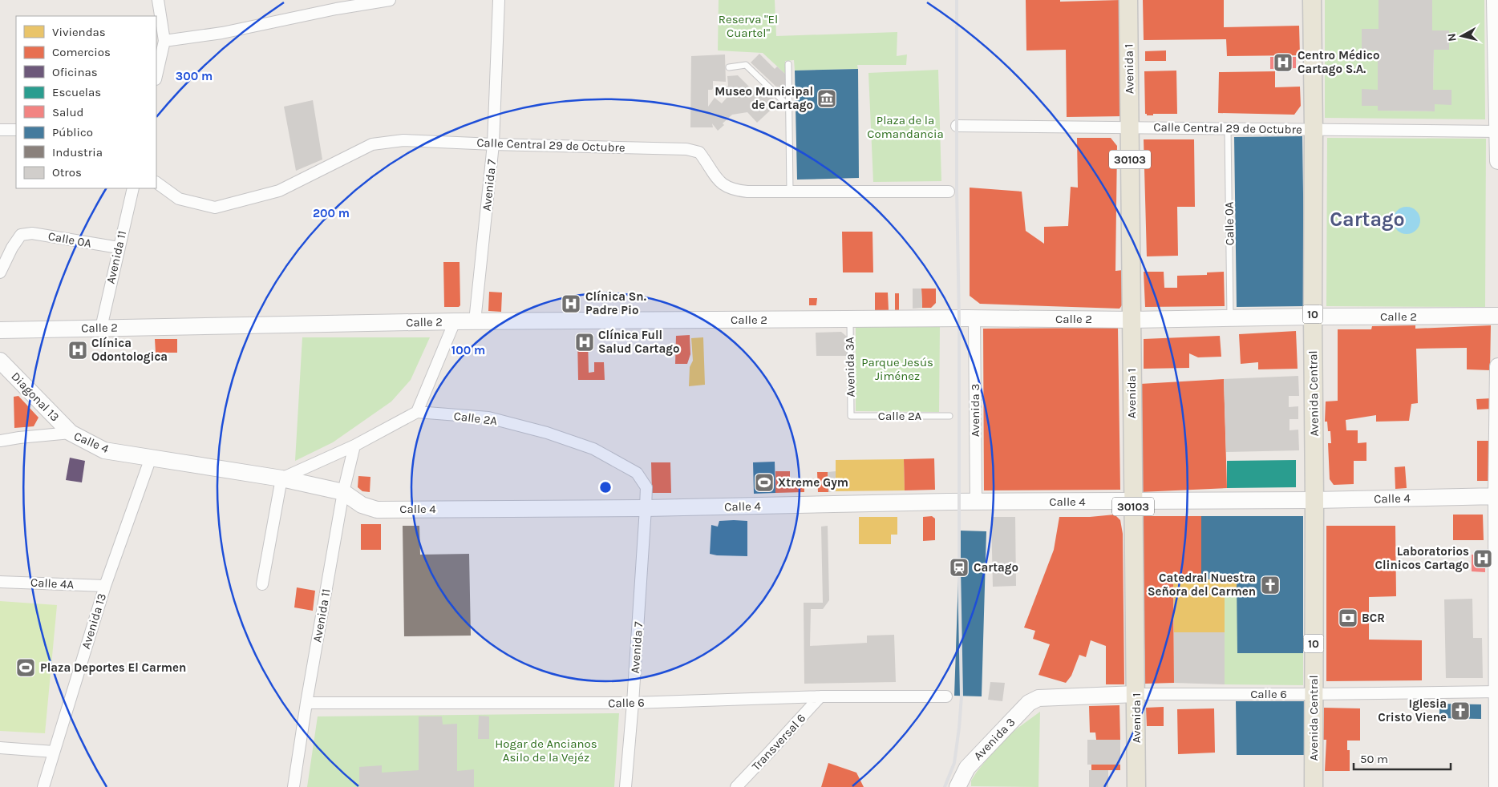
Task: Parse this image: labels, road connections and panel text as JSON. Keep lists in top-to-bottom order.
{
  "streets": {
    "main road": [
      "Avenida 1",
      "30103",
      "10",
      "Avenida Central"
    ],
    "street": [
      "Calle Central 29 de Octubre",
      "Avenida 7",
      "Calle 0A",
      "Avenida 11",
      "Calle 2",
      "Diagonal 13",
      "Avenida 3",
      "Calle 2A",
      "Calle 4",
      "Calle 4A",
      "Avenida 13",
      "Calle 6",
      "Transversal 6"
    ],
    "lane": ["Avenida 3A"]
  },
  "crossings": [
    ["Avenida 1", "Calle Central 29 de Octubre"],
    ["Avenida 1", "Calle 2"],
    ["Avenida 1", "Calle 4"],
    ["Avenida 1", "Calle 6"],
    ["Calle Central 29 de Octubre", "Avenida 7"],
    ["Calle Central 29 de Octubre", "Calle 0A"],
    ["Calle Central 29 de Octubre", "Avenida Central"],
    ["Avenida 7", "Calle 2"],
    ["Avenida 7", "Calle 2A"],
    ["Avenida 7", "Calle 4"],
    ["Avenida 7", "Calle 6"],
    ["Calle 0A", "Avenida 11"],
    ["Calle 0A", "Calle 2"],
    ["Avenida 11", "Calle 2"],
    ["Avenida 11", "Calle 4"],
    ["Avenida 11", "Calle 6"],
    ["Calle 2", "Avenida 3A"],
    ["Calle 2", "Avenida Central"],
    ["Calle 2", "Avenida 3"],
    ["Avenida 3A", "Calle 2A"],
    ["Avenida Central", "Calle 4"],
    ["Avenida Central", "Calle 6"],
    ["Diagonal 13", "Calle 4"],
    ["Avenida 3", "Calle 4"],
    ["Avenida 3", "Calle 6"],
    ["Calle 2A", "Calle 4"],
    ["Calle 4", "Avenida 13"],
    ["Calle 4A", "Avenida 13"],
    ["Calle 6", "Transversal 6"]
  ],
  "districts": ["Cartago"],
  "parks": [
    "Reserva \"El Cuartel\"",
    "Plaza de la Comandancia",
    "Parque Jesús Jiménez",
    "Hogar de Ancianos Asilo de la Vejéz"
  ],
  "places": {
    "hospital": [
      "Centro Médico Cartago S.A.",
      "Clínica Sn. Padre Pio",
      "Clínica Full Salud Cartago",
      "Clínica Odontologica",
      "Laboratorios Clinicos Cartago"
    ],
    "museum": ["Museo Municipal de Cartago"],
    "sports": ["Xtreme Gym", "Plaza Deportes El Carmen"],
    "station": ["Cartago"],
    "church": ["Catedral Nuestra Señora del Carmen", "Iglesia Cristo Viene"],
    "bank": ["BCR"]
  },
  "legend": [
    "Viviendas",
    "Comercios",
    "Oficinas",
    "Escuelas",
    "Salud",
    "Público",
    "Industria",
    "Otros"
  ],
  "scale_bar": "50 m",
  "north": "left",
  "rings": ["300 m", "200 m", "100 m"]
}
